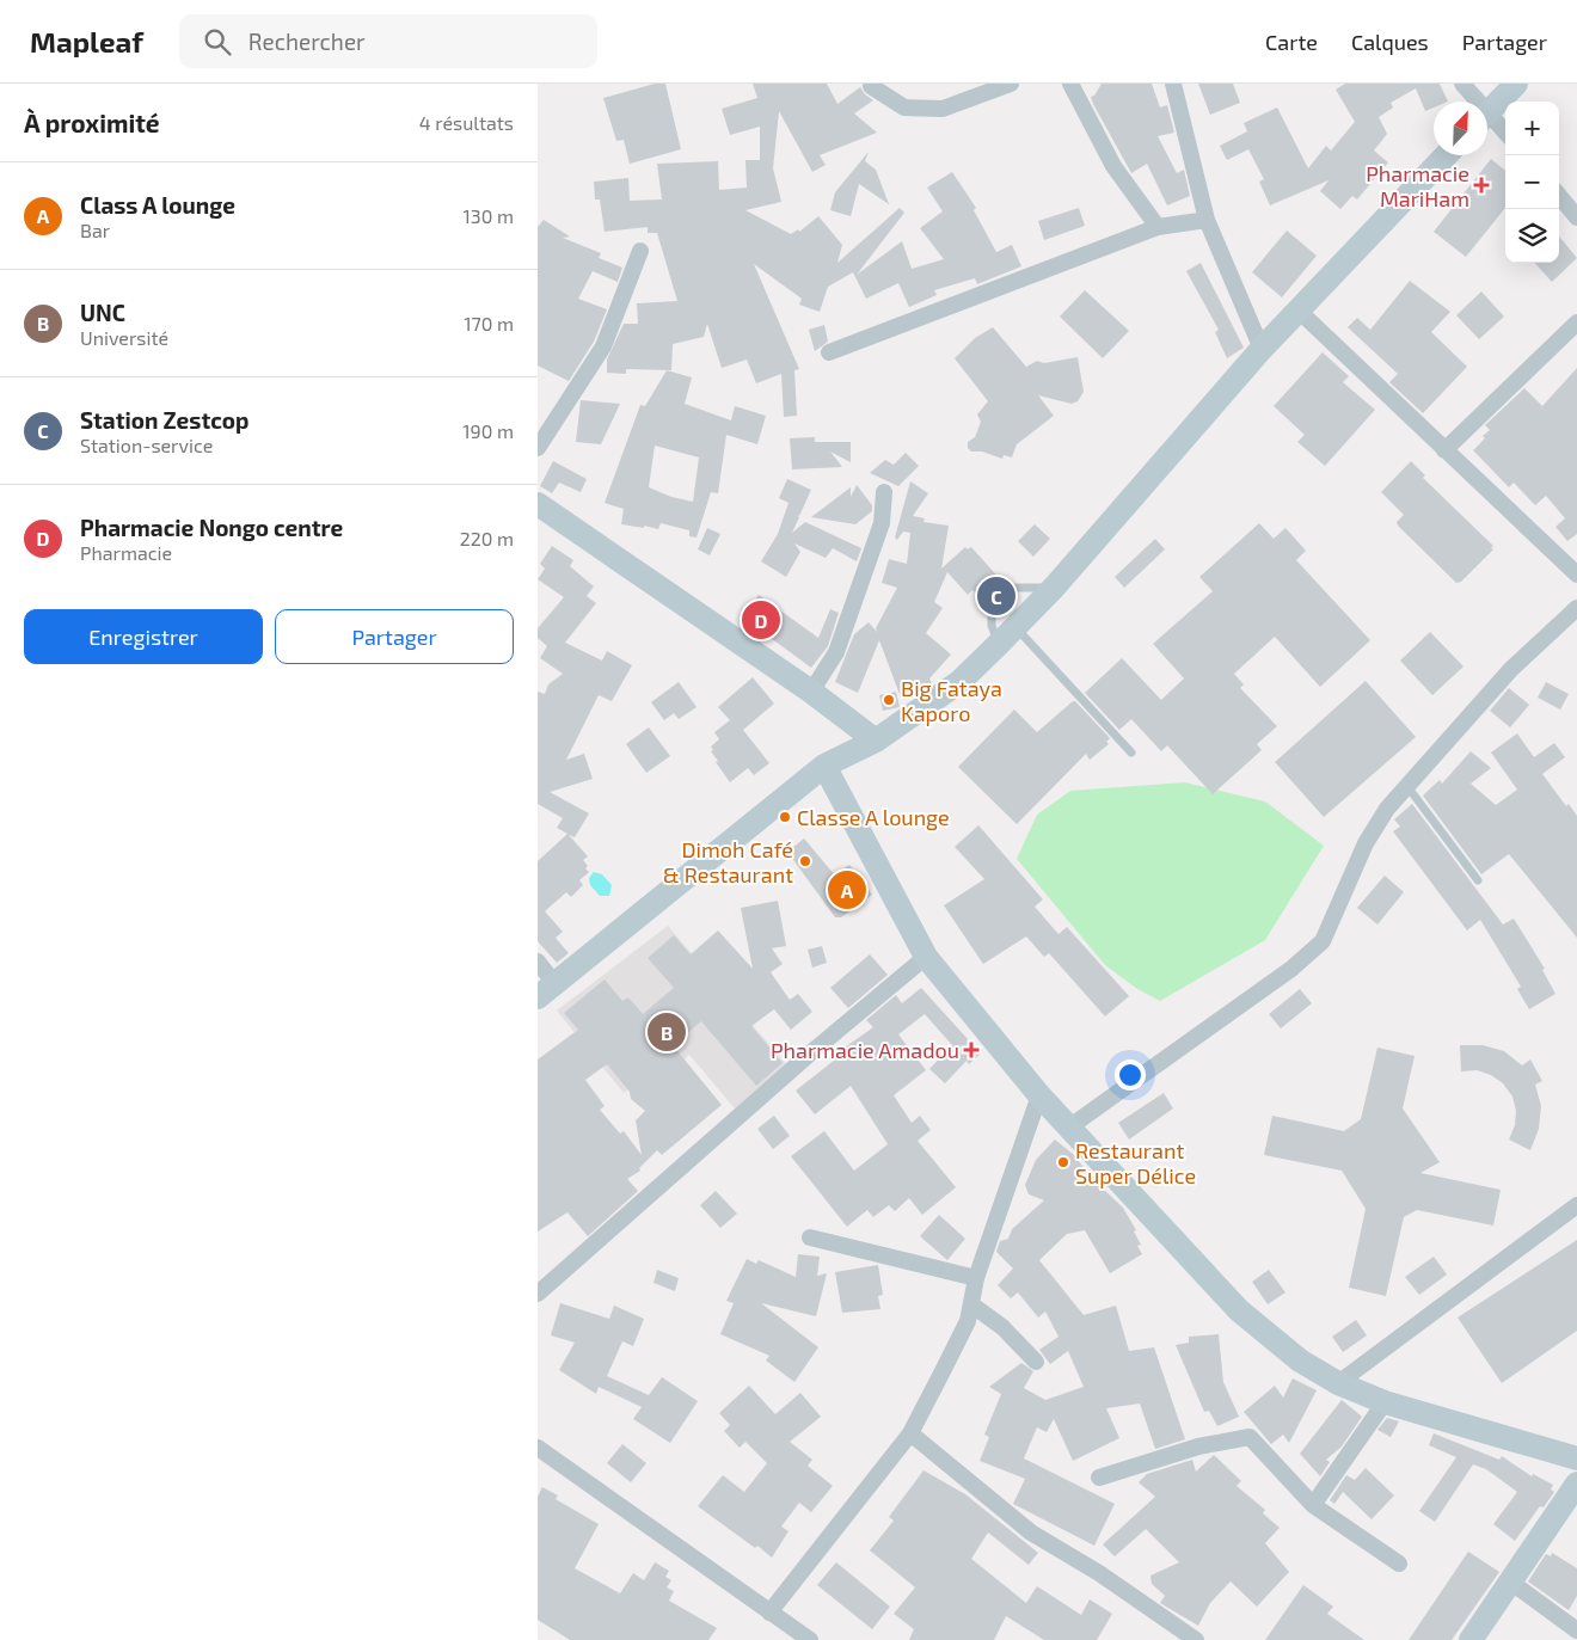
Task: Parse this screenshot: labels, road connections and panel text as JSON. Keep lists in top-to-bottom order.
{
  "places": {
    "health": ["Pharmacie MariHam", "Pharmacie Amadou"],
    "other": [
      "Big Fataya Kaporo",
      "Classe A lounge",
      "Dimoh Café & Restaurant",
      "Restaurant Super Délice"
    ]
  },
  "north": "top right",
  "page": {
    "header": "Mapleaf",
    "search": "Rechercher",
    "nav": ["Carte", "Calques", "Partager"],
    "heading": ["À proximité", "4 résultats"],
    "map_buttons": ["+", "−"],
    "list": [
      {
        "mark": "A",
        "name": "Class A lounge",
        "note": "Bar",
        "value": "130 m"
      },
      {
        "mark": "B",
        "name": "UNC",
        "note": "Université",
        "value": "170 m"
      },
      {
        "mark": "C",
        "name": "Station Zestcop",
        "note": "Station-service",
        "value": "190 m"
      },
      {
        "mark": "D",
        "name": "Pharmacie Nongo centre",
        "note": "Pharmacie",
        "value": "220 m"
      }
    ],
    "pins": [
      "C",
      "D",
      "A",
      "B"
    ],
    "buttons": ["Enregistrer", "Partager"]
  }
}
